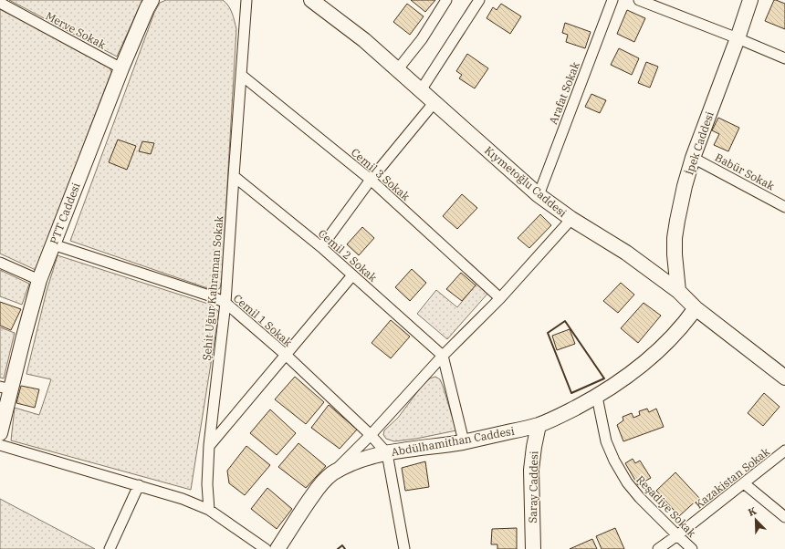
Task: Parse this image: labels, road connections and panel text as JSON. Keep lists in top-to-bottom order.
{
  "streets": {
    "street": [
      "Merve Sokak",
      "Arafat Sokak",
      "İpek Caddesi",
      "Babür Sokak",
      "Cemil 3 Sokak",
      "Kıymetoğlu Caddesi",
      "PTT Caddesi",
      "Cemil 2 Sokak",
      "Şehit Uğur Kahraman Sokak",
      "Cemil 1 Sokak",
      "Abdülhamithan Caddesi",
      "Kazakistan Sokak",
      "Saray Caddesi",
      "Reşadiye Sokak"
    ]
  },
  "crossings": [
    ["Merve Sokak", "PTT Caddesi"],
    ["Arafat Sokak", "Kıymetoğlu Caddesi"],
    ["İpek Caddesi", "Babür Sokak"],
    ["İpek Caddesi", "Kıymetoğlu Caddesi"],
    ["Cemil 3 Sokak", "Şehit Uğur Kahraman Sokak"],
    ["Kıymetoğlu Caddesi", "Abdülhamithan Caddesi"],
    ["PTT Caddesi", "Cemil 1 Sokak"],
    ["Cemil 2 Sokak", "Şehit Uğur Kahraman Sokak"],
    ["Şehit Uğur Kahraman Sokak", "Cemil 1 Sokak"],
    ["Cemil 1 Sokak", "Abdülhamithan Caddesi"],
    ["Abdülhamithan Caddesi", "Saray Caddesi"],
    ["Abdülhamithan Caddesi", "Reşadiye Sokak"],
    ["Kazakistan Sokak", "Reşadiye Sokak"]
  ],
  "north": "top left"
}
